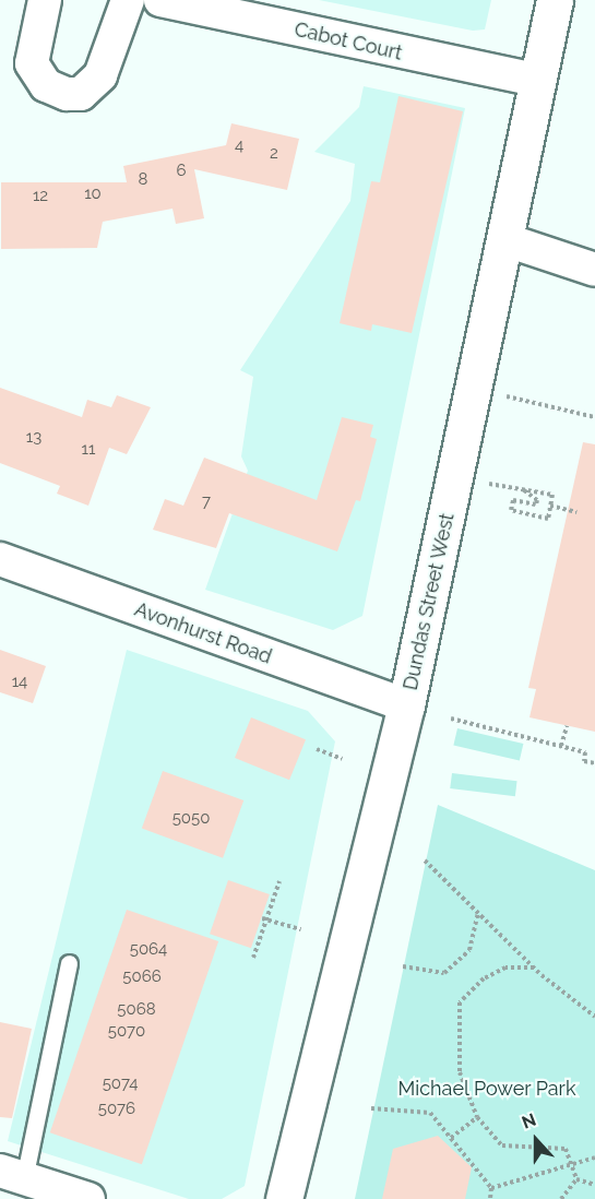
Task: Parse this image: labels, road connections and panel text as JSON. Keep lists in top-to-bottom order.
{
  "streets": {
    "main road": ["Dundas Street West"],
    "street": ["Cabot Court", "Avonhurst Road"]
  },
  "crossings": [
    ["Cabot Court", "Dundas Street West"],
    ["Dundas Street West", "Avonhurst Road"]
  ],
  "parks": ["Michael Power Park"],
  "house_numbers": [
    "4",
    "2",
    "6",
    "8",
    "10",
    "12",
    "13",
    "11",
    "7",
    "14",
    "5050",
    "5064",
    "5066",
    "5068",
    "5070",
    "5074",
    "5076"
  ],
  "north": "top"
}
